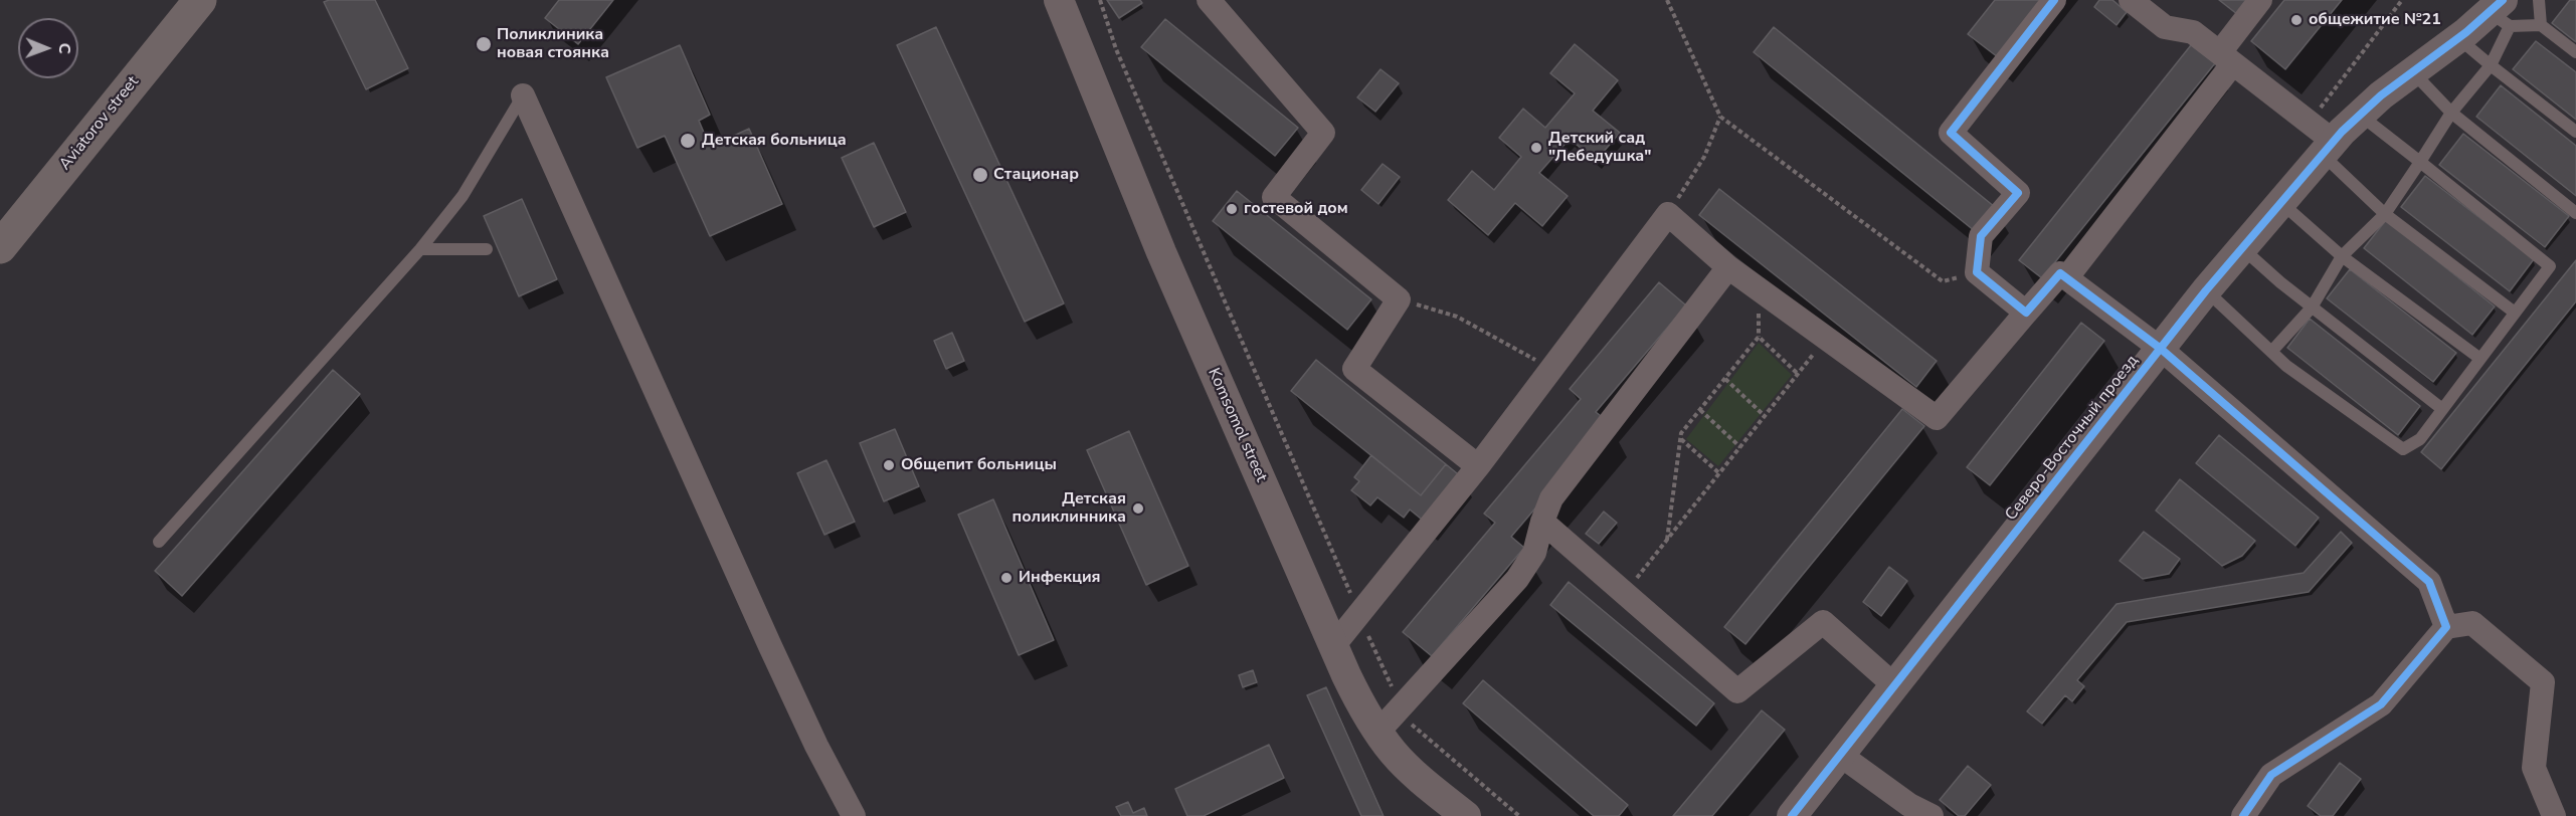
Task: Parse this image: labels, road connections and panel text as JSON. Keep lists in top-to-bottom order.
{
  "streets": {
    "main road": ["Aviatorov street"],
    "street": ["Komsomol street", "Северо-Восточный проезд"]
  },
  "places": [
    "общежитие №21",
    "Поликлиника новая стоянка",
    "Детская больница",
    "Детский сад \"Лебедушка\"",
    "Стационар",
    "гостевой дом",
    "Общепит больницы",
    "Детская поликлинника",
    "Инфекция"
  ],
  "north": "right"
}
